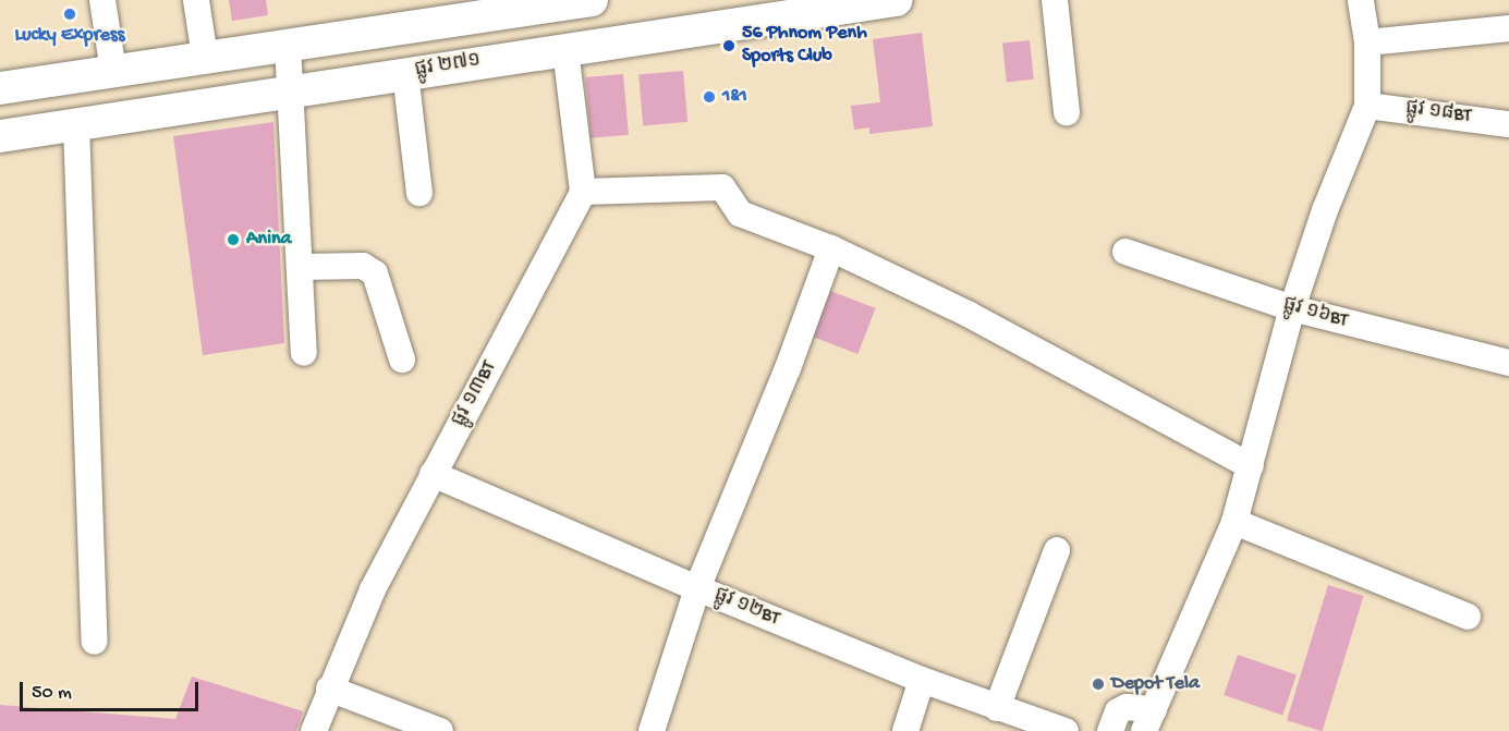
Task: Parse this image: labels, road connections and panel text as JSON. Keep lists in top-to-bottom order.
{
  "streets": {
    "main road": ["ផ្លូវ ២៧១"],
    "street": [
      "ផ្លូវ ១៨BT",
      "ផ្លូវ ១៦BT",
      "ផ្លូវ ១៣BT",
      "ផ្លូវ ១២BT"
    ]
  },
  "crossings": [
    ["ផ្លូវ ១៣BT", "ផ្លូវ ១២BT"]
  ],
  "places": [
    "Lucky Express",
    "56 Phnom Penh Sports Club",
    "1&1",
    "Anina",
    "Depot Tela"
  ],
  "scale_bar": "50 m"
}
